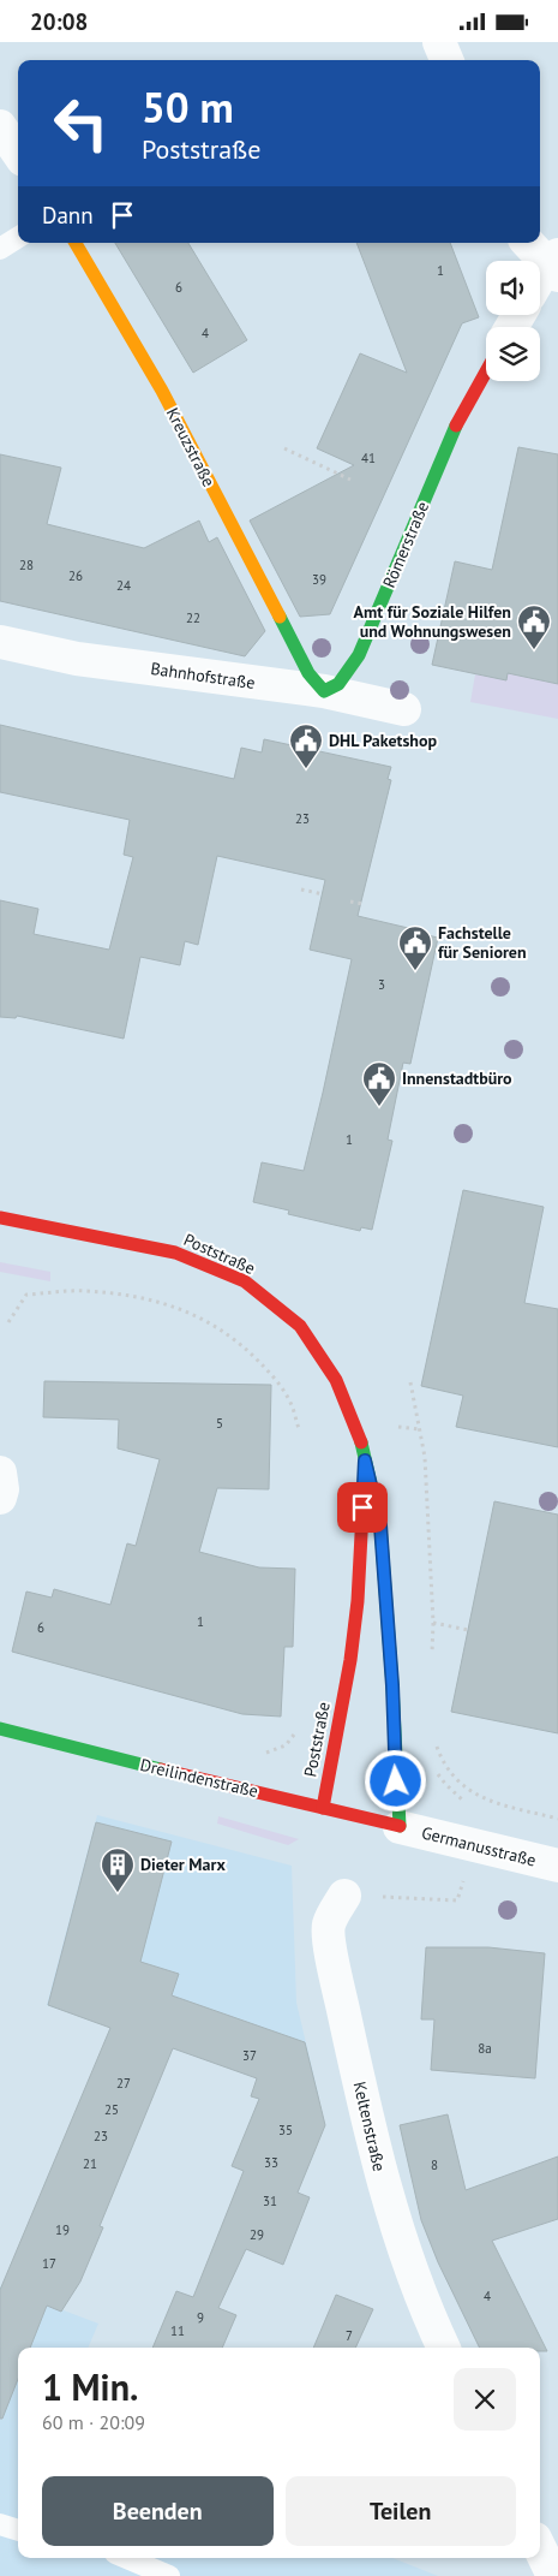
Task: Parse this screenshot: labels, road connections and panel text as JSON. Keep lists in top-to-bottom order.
{
  "streets": {
    "street": [
      "Kreuzstraße",
      "Römerstraße",
      "Bahnhofstraße",
      "Poststraße",
      "Dreilindenstraße",
      "Germanusstraße",
      "Keltenstraße"
    ]
  },
  "crossings": [
    ["Kreuzstraße", "Römerstraße"],
    ["Kreuzstraße", "Bahnhofstraße"],
    ["Römerstraße", "Bahnhofstraße"],
    ["Poststraße", "Dreilindenstraße"],
    ["Poststraße", "Germanusstraße"],
    ["Dreilindenstraße", "Germanusstraße"]
  ],
  "places": {
    "public building": [
      "Amt für Soziale Hilfen und Wohnungswesen",
      "DHL Paketshop",
      "Fachstelle für Senioren",
      "Innenstadtbüro"
    ],
    "building": ["Dieter Marx"]
  },
  "house_numbers": [
    "1",
    "6",
    "4",
    "41",
    "28",
    "26",
    "39",
    "24",
    "22",
    "23",
    "3",
    "1",
    "5",
    "1",
    "6",
    "8a",
    "37",
    "27",
    "25",
    "35",
    "23",
    "33",
    "21",
    "8",
    "31",
    "19",
    "29",
    "17",
    "4",
    "9",
    "11",
    "7"
  ],
  "page": {
    "status": "20:08",
    "turn": ["50 m", "Poststraße"],
    "then": "Dann",
    "heading": ["1 Min.", "60 m · 20:09"],
    "buttons": ["Beenden", "Teilen"]
  }
}
